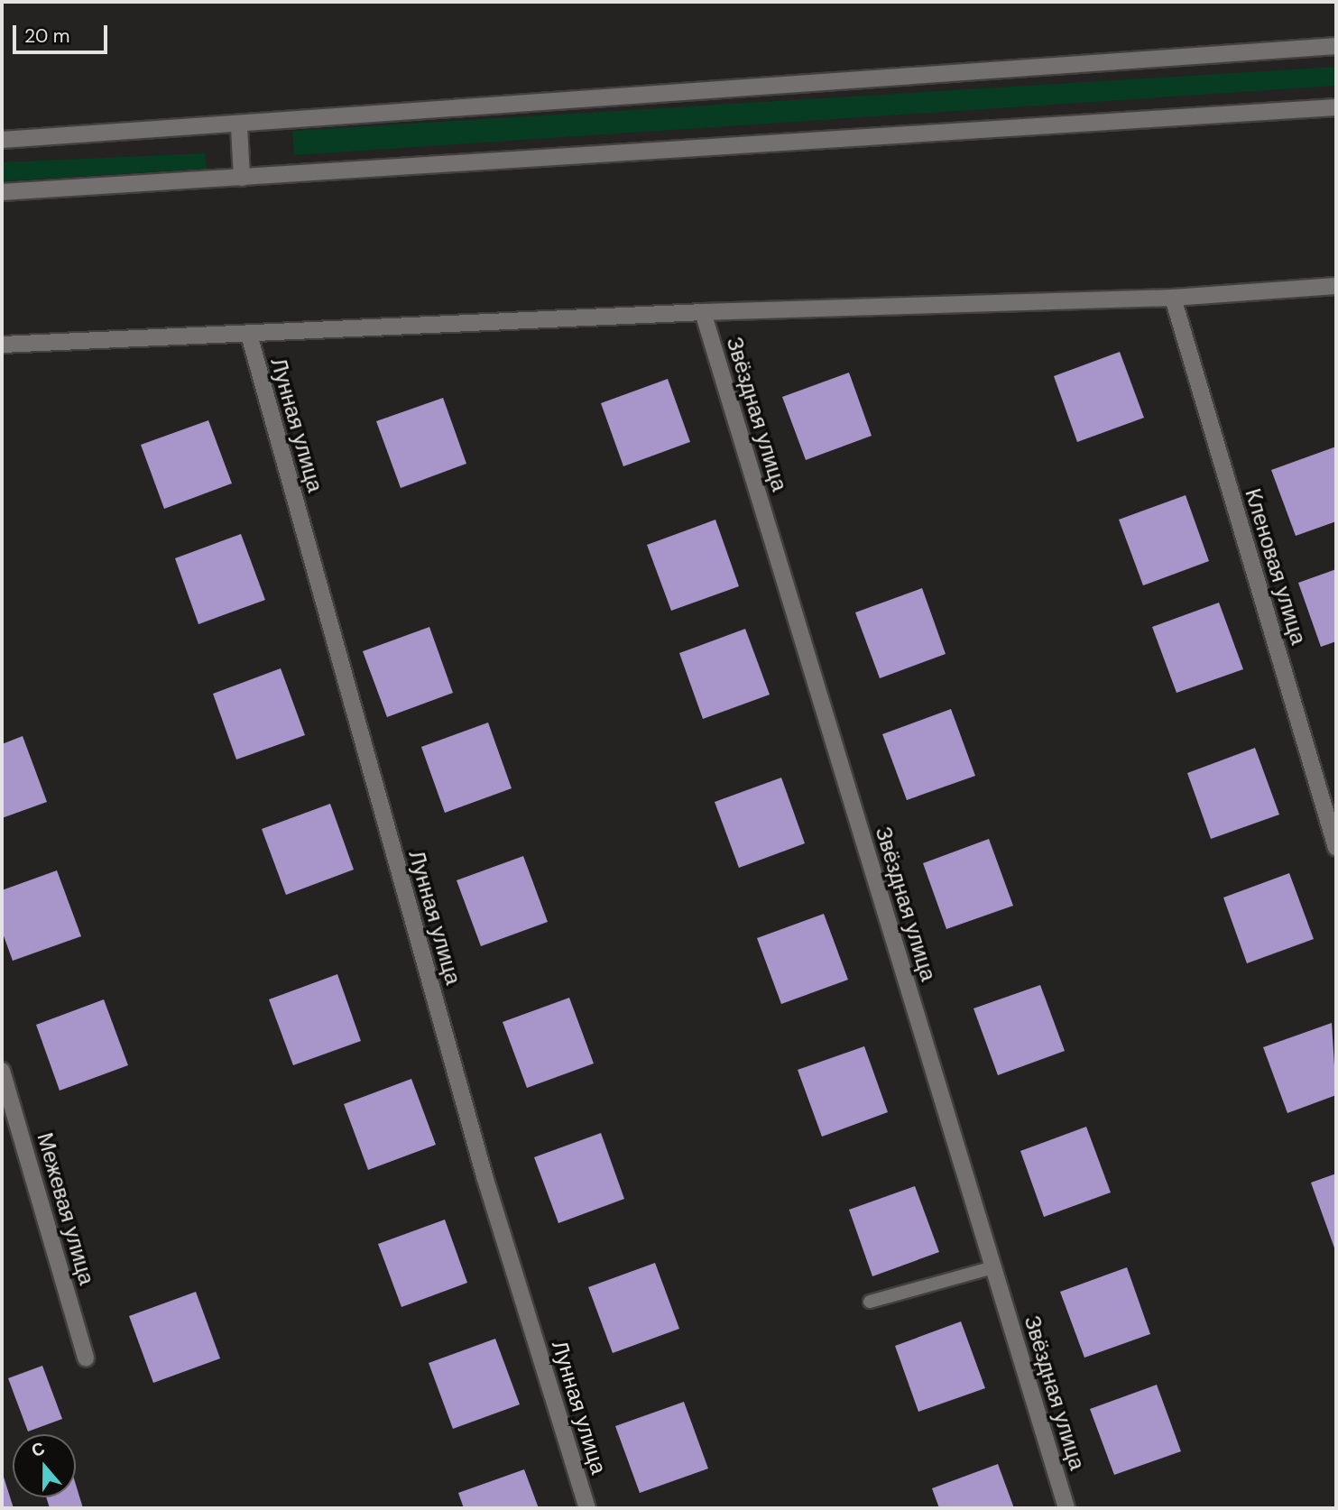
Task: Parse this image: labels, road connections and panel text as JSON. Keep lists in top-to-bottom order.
{
  "streets": {
    "street": [
      "Звёздная улица",
      "Лунная улица",
      "Кленовая улица",
      "Межевая улица"
    ]
  },
  "scale_bar": "20 m",
  "north": "top"
}
